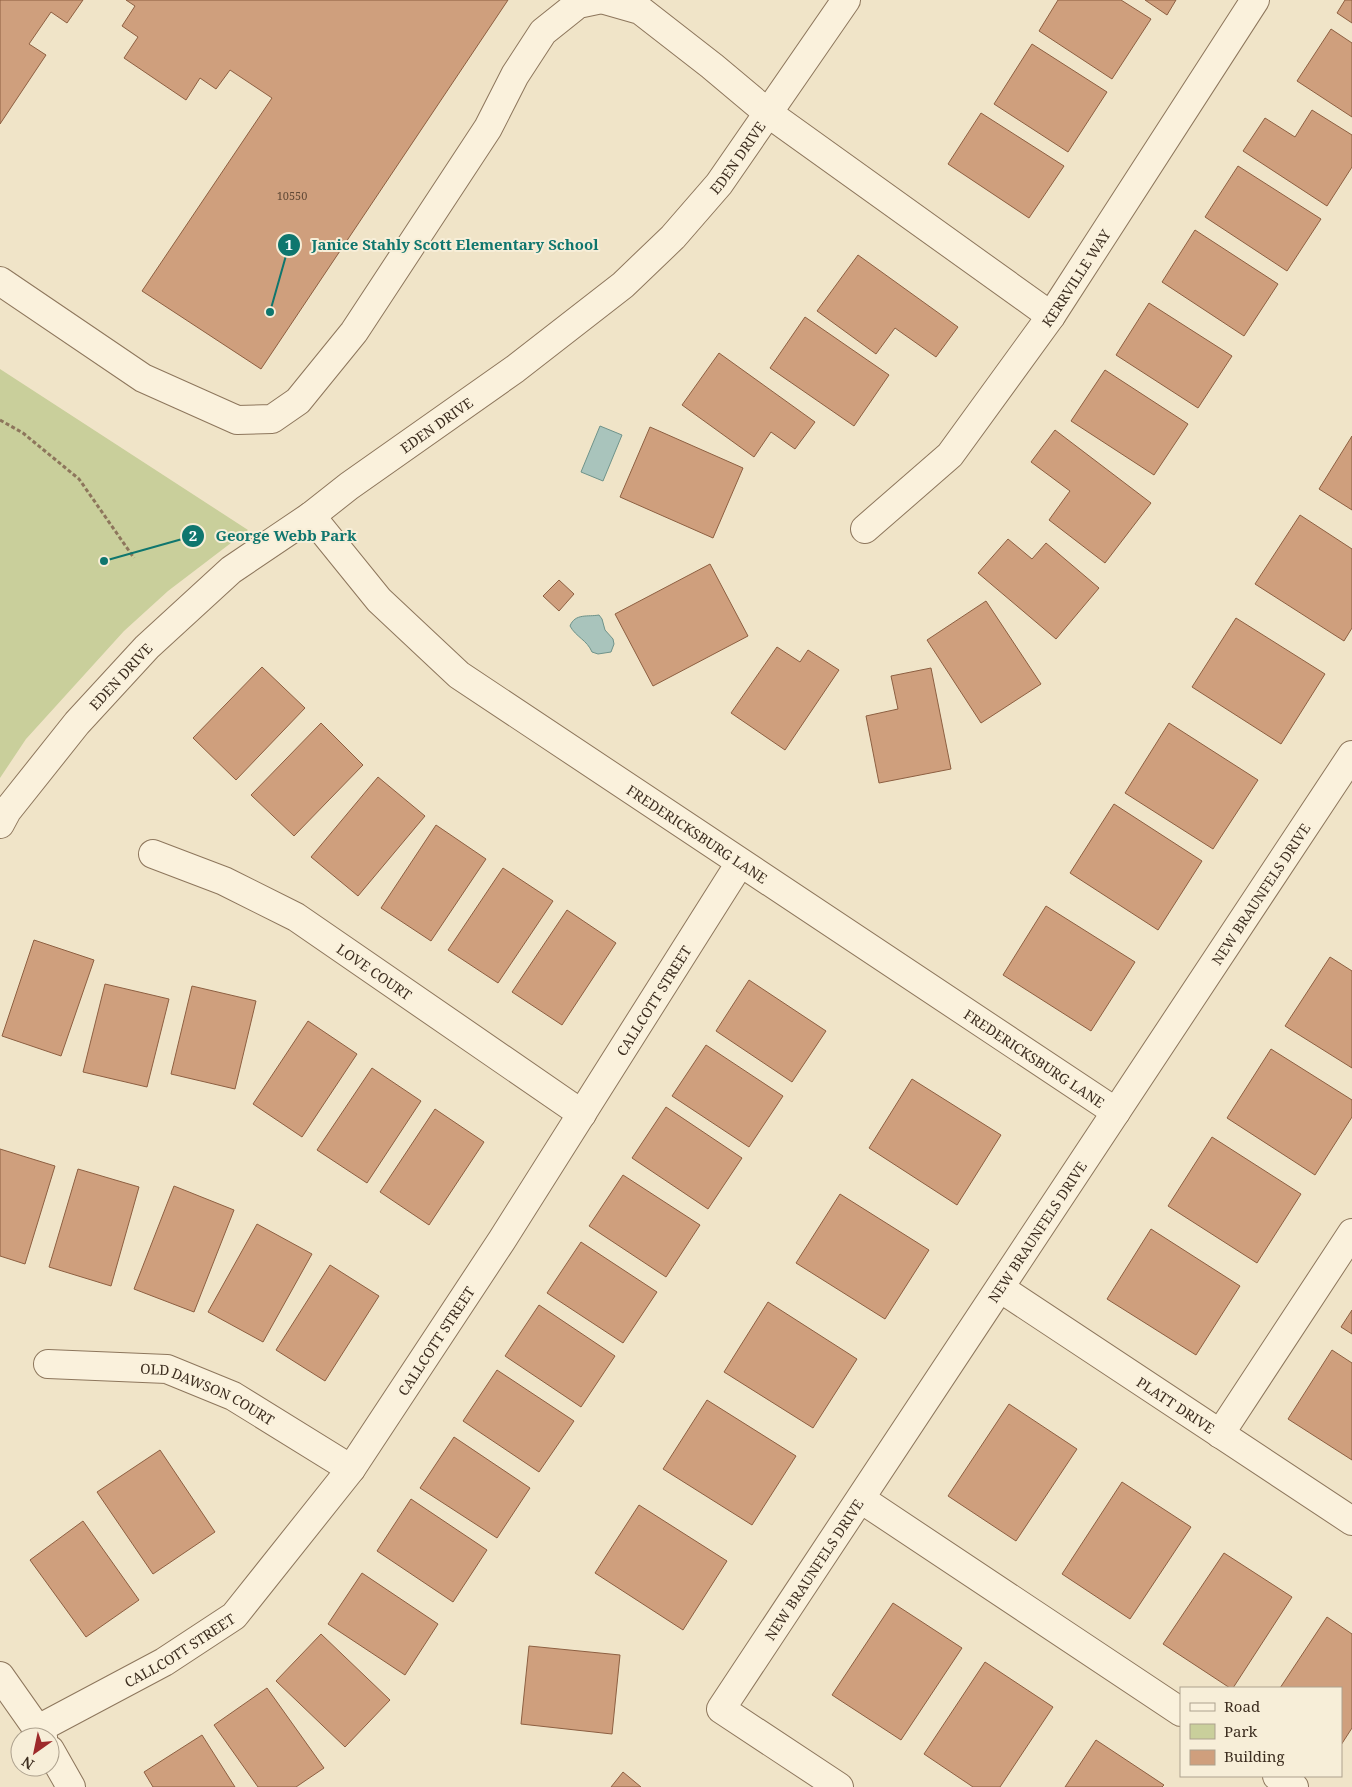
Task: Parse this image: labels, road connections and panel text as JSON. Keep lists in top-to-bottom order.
{
  "streets": {
    "street": [
      "EDEN DRIVE",
      "KERRVILLE WAY",
      "FREDERICKSBURG LANE",
      "NEW BRAUNFELS DRIVE",
      "LOVE COURT",
      "CALLCOTT STREET",
      "OLD DAWSON COURT",
      "PLATT DRIVE"
    ]
  },
  "crossings": [
    ["EDEN DRIVE", "FREDERICKSBURG LANE"],
    ["FREDERICKSBURG LANE", "NEW BRAUNFELS DRIVE"],
    ["FREDERICKSBURG LANE", "CALLCOTT STREET"],
    ["NEW BRAUNFELS DRIVE", "PLATT DRIVE"],
    ["LOVE COURT", "CALLCOTT STREET"],
    ["CALLCOTT STREET", "OLD DAWSON COURT"]
  ],
  "places": ["Janice Stahly Scott Elementary School", "George Webb Park"],
  "house_numbers": ["10550"],
  "legend": ["Road", "Park", "Building"],
  "north": "bottom left"
}
